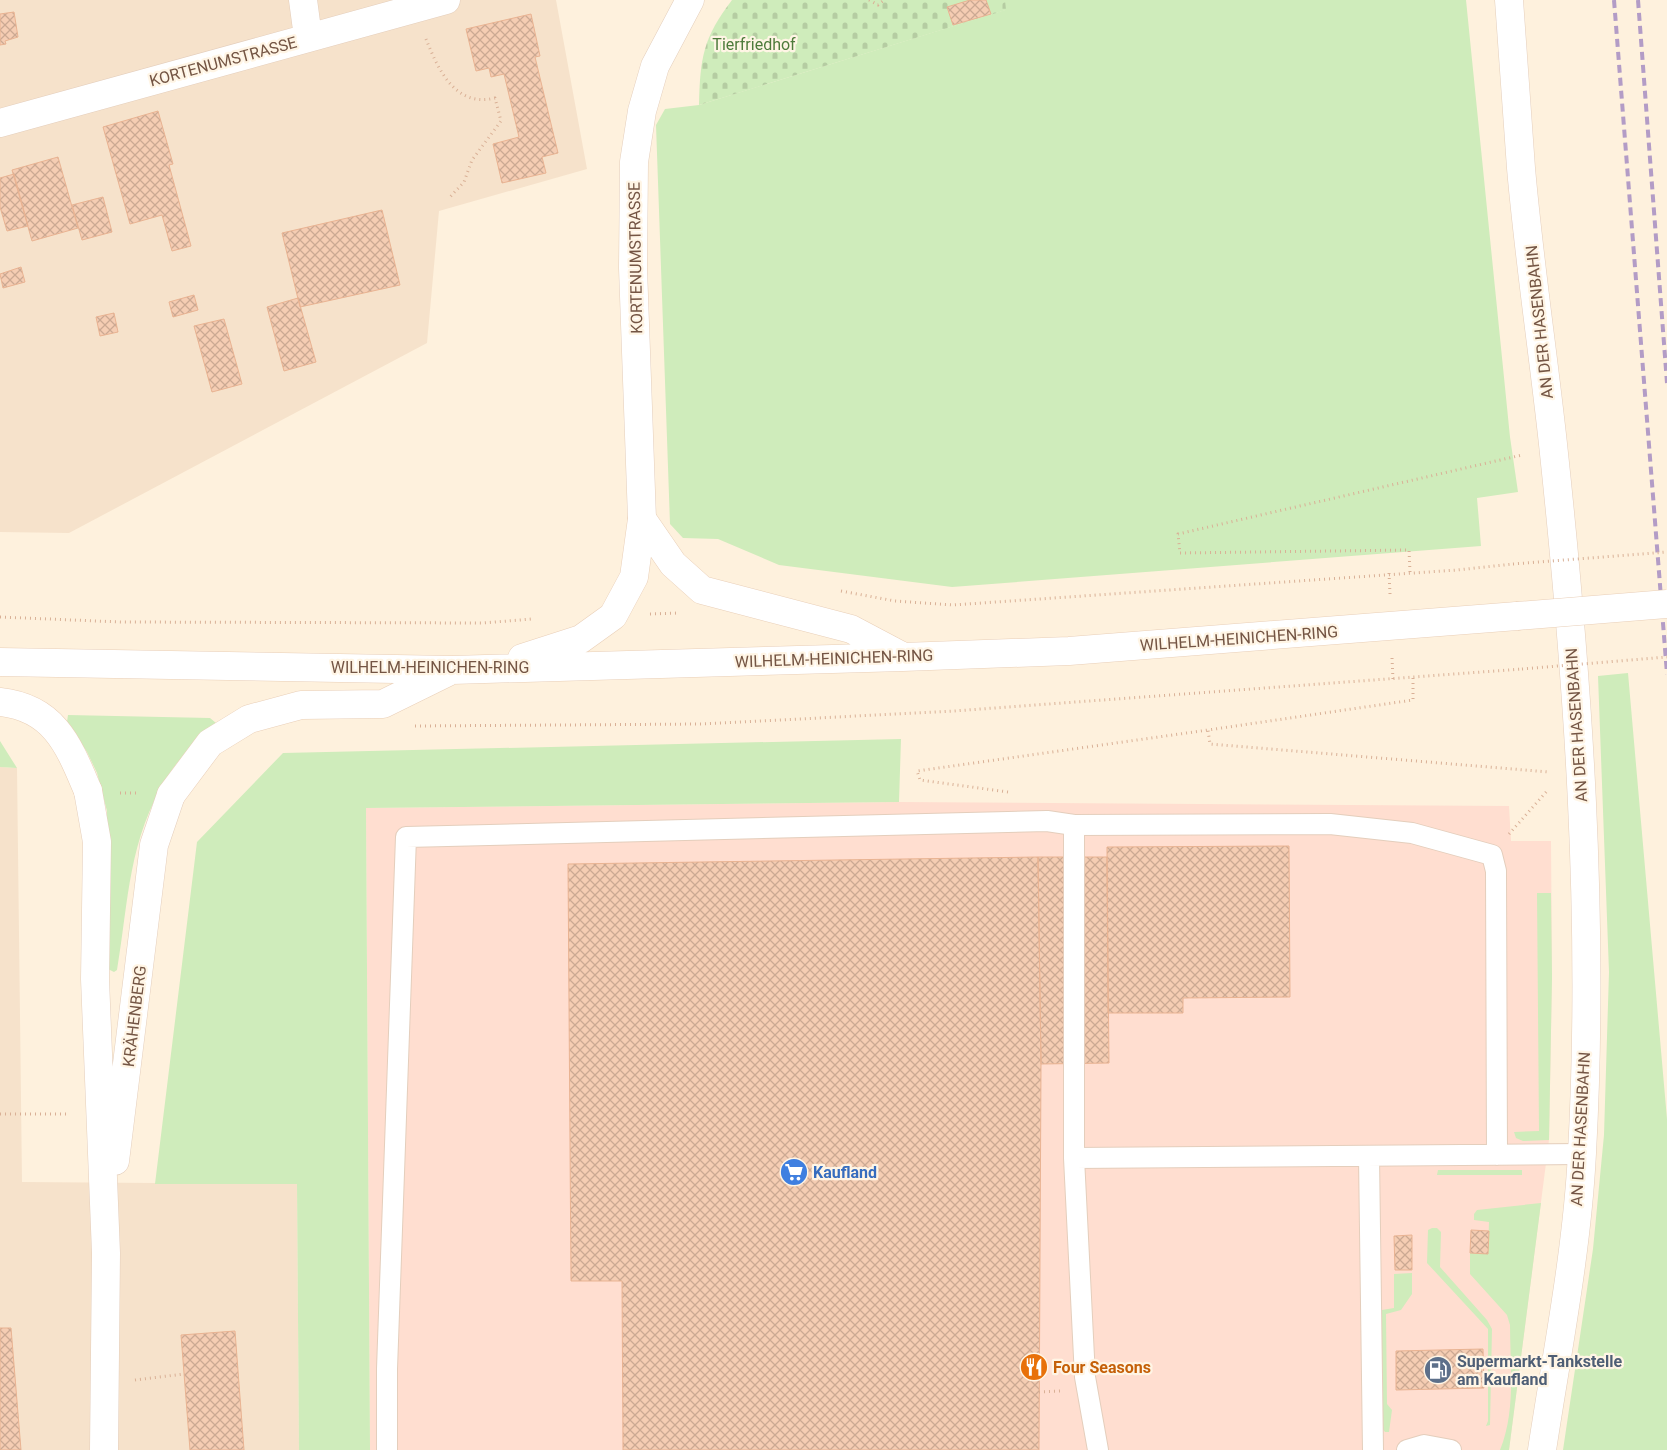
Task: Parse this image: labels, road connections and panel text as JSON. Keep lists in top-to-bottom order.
{
  "streets": {
    "street": [
      "KORTENUMSTRASSE",
      "AN DER HASENBAHN",
      "WILHELM-HEINICHEN-RING",
      "KRÄHENBERG"
    ]
  },
  "crossings": [
    ["KORTENUMSTRASSE", "WILHELM-HEINICHEN-RING"],
    ["WILHELM-HEINICHEN-RING", "KRÄHENBERG"]
  ],
  "parks": ["Tierfriedhof"],
  "places": {
    "supermarket": ["Kaufland"],
    "restaurant": ["Four Seasons"],
    "fuel station": ["Supermarkt-Tankstelle am Kaufland"]
  }
}
